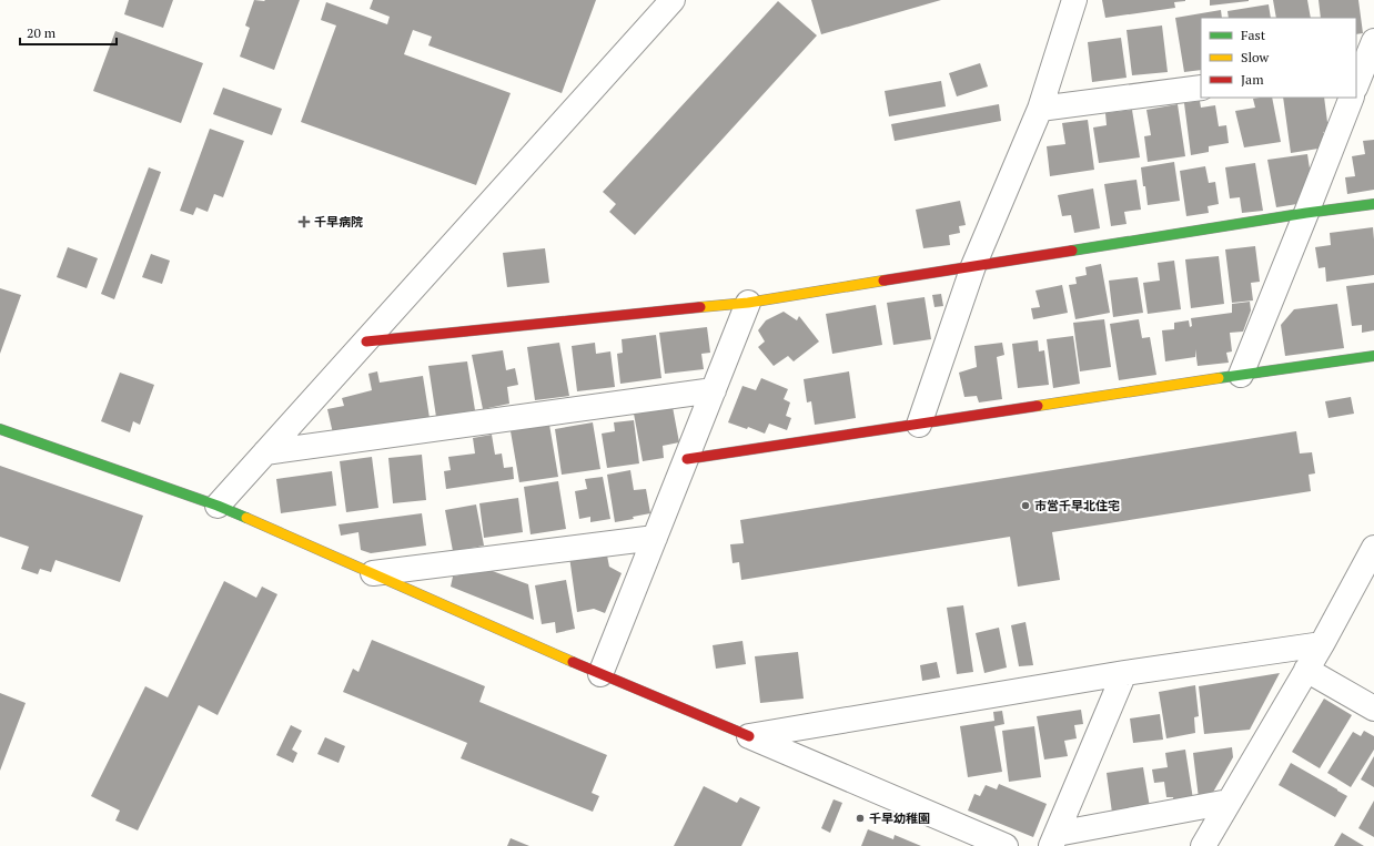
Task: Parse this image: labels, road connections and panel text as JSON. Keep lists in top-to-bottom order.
{
  "places": {
    "health": ["千早病院"],
    "other": ["市営千早北住宅", "千早幼稚園"]
  },
  "legend": ["Fast", "Slow", "Jam"],
  "scale_bar": "20 m"
}
